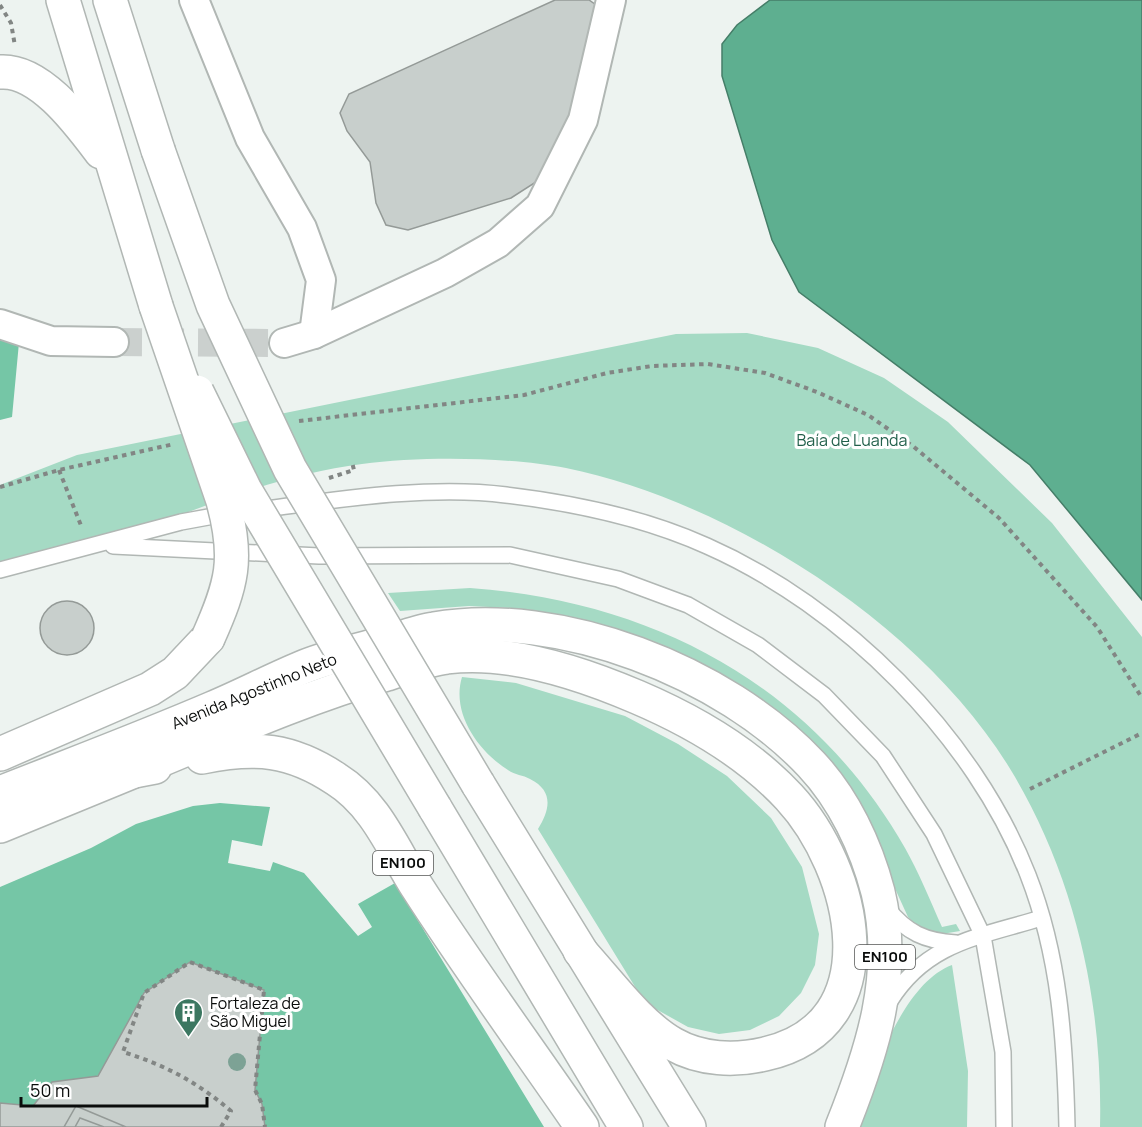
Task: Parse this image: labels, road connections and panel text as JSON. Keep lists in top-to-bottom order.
{
  "streets": {
    "main road": ["Avenida Agostinho Neto", "EN100"]
  },
  "parks": ["Baía de Luanda"],
  "places": {
    "building": ["Fortaleza de São Miguel"]
  },
  "scale_bar": "50 m"
}
